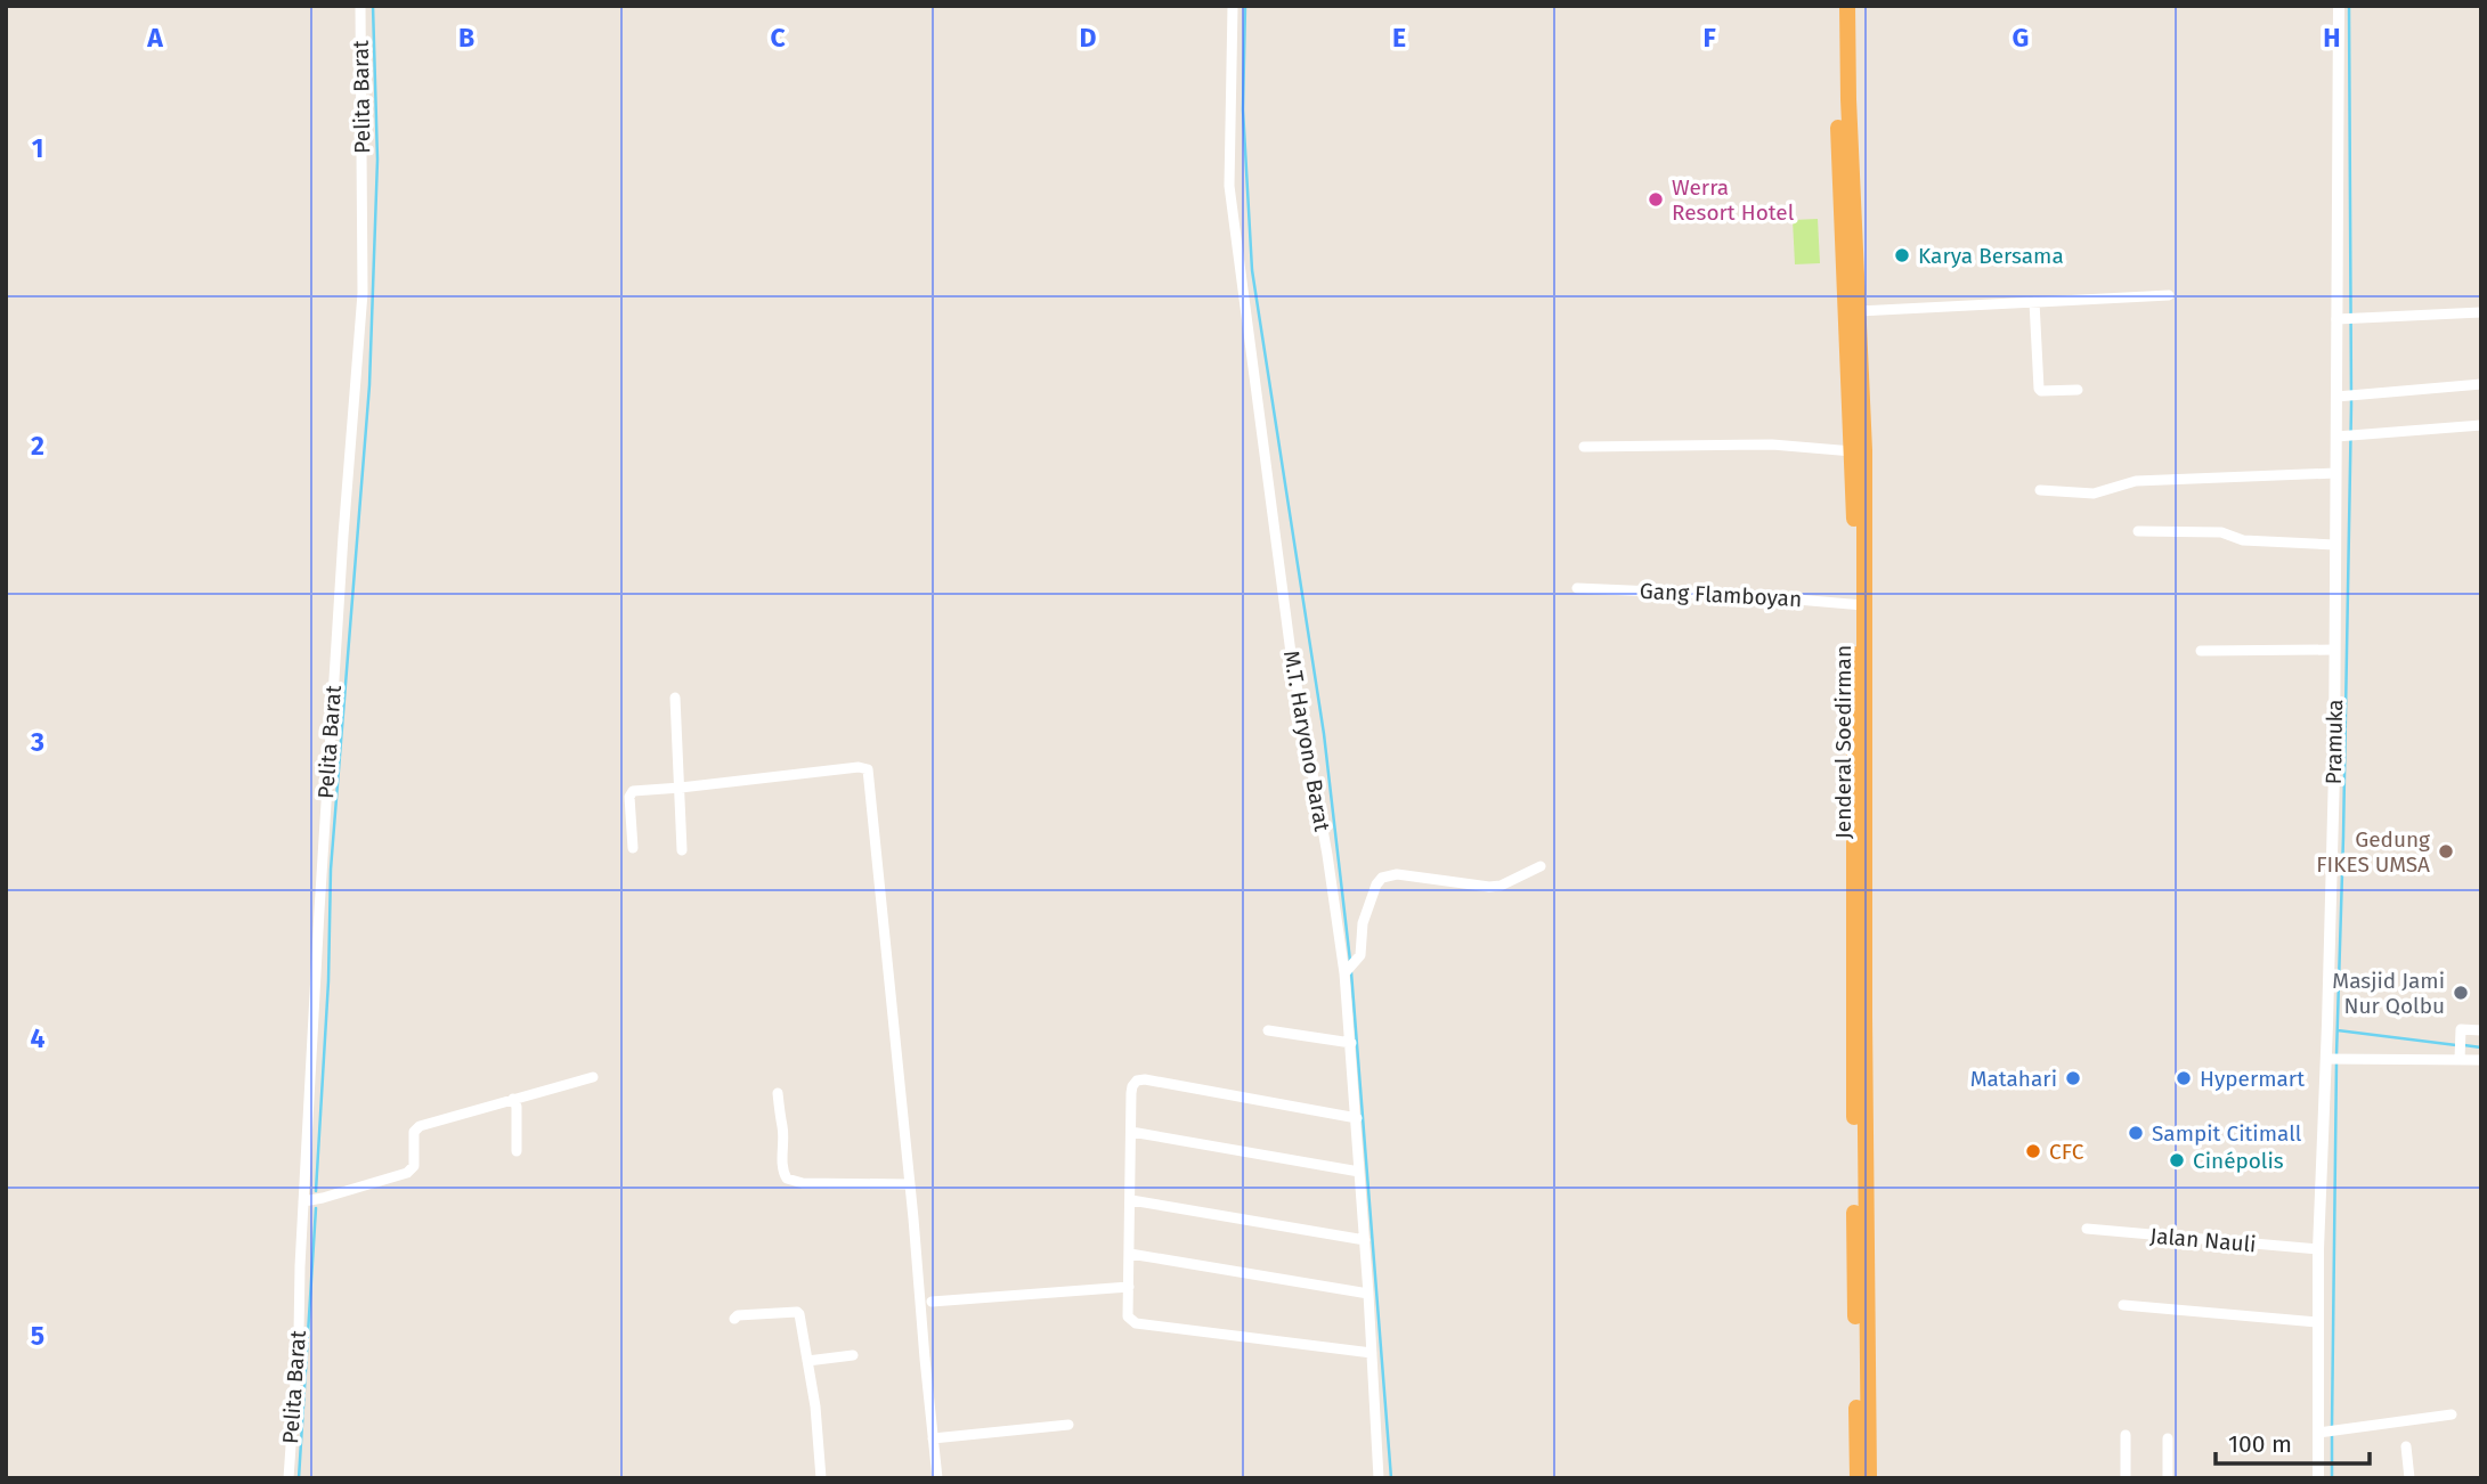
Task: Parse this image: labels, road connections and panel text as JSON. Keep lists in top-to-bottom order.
{
  "streets": {
    "highway": ["Jenderal Soedirman"],
    "street": [
      "Pelita Barat",
      "Gang Flamboyan",
      "M.T. Haryono Barat",
      "Pramuka",
      "Jalan Nauli"
    ]
  },
  "crossings": [
    ["Gang Flamboyan", "Jenderal Soedirman"],
    ["Pramuka", "Jalan Nauli"]
  ],
  "places": [
    "Werra Resort Hotel",
    "Karya Bersama",
    "Gedung FIKES UMSA",
    "Masjid Jami Nur Qolbu",
    "Matahari",
    "Hypermart",
    "Sampit Citimall",
    "CFC",
    "Cinépolis"
  ],
  "scale_bar": "100 m",
  "grid": {
    "columns": [
      "A",
      "B",
      "C",
      "D",
      "E",
      "F",
      "G",
      "H"
    ],
    "rows": [
      "1",
      "2",
      "3",
      "4",
      "5"
    ]
  }
}
